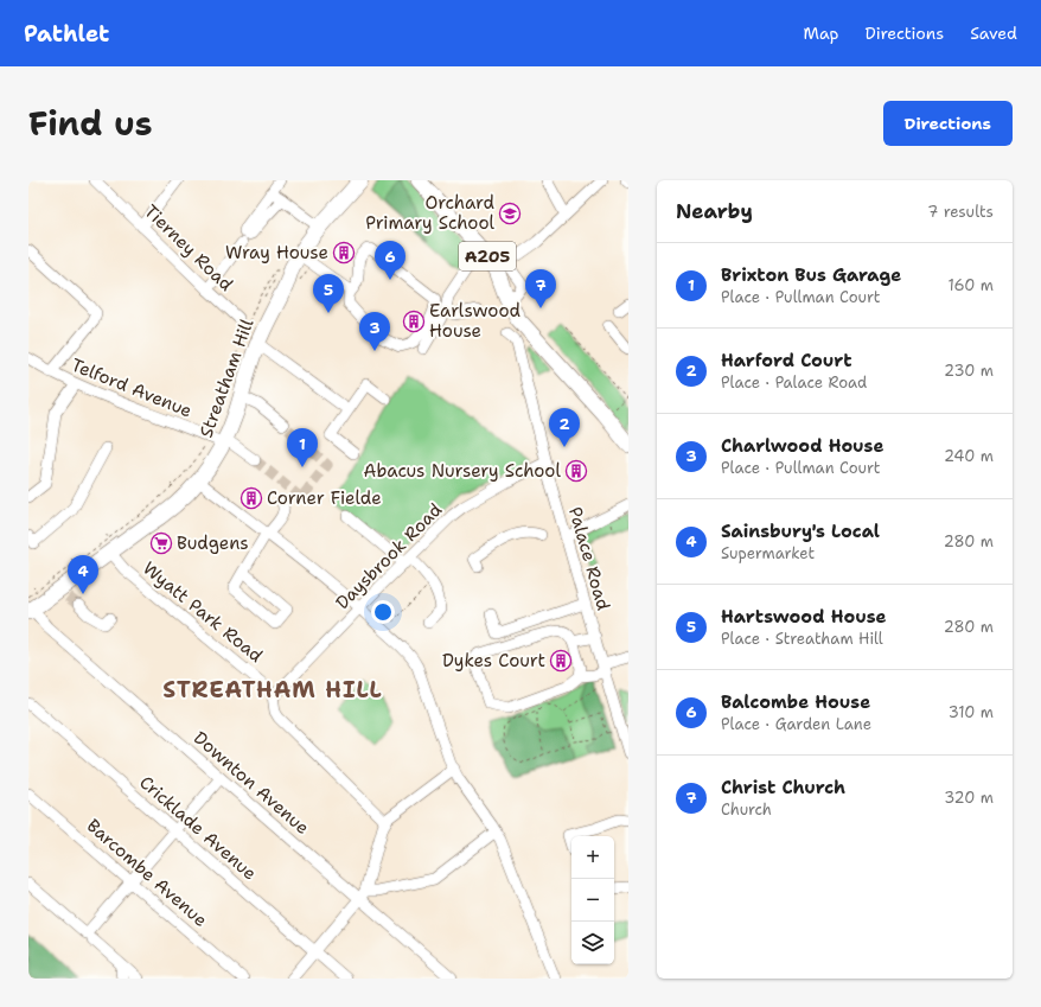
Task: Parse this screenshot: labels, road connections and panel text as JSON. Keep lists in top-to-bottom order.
{
  "streets": {
    "highway": ["A205", "Streatham Hill"],
    "street": [
      "Tierney Road",
      "Telford Avenue",
      "Daysbrook Road",
      "Palace Road",
      "Wyatt Park Road",
      "Downton Avenue",
      "Cricklade Avenue",
      "Barcombe Avenue"
    ]
  },
  "crossings": [
    ["Tierney Road", "Streatham Hill"],
    ["Streatham Hill", "Telford Avenue"],
    ["Streatham Hill", "Wyatt Park Road"],
    ["Streatham Hill", "Downton Avenue"],
    ["Daysbrook Road", "Palace Road"],
    ["Daysbrook Road", "Wyatt Park Road"]
  ],
  "districts": ["STREATHAM HILL"],
  "places": {
    "school or university": ["Orchard Primary School"],
    "building": [
      "Wray House",
      "Earlswood House",
      "Abacus Nursery School",
      "Corner Fielde",
      "Dykes Court"
    ],
    "supermarket": ["Budgens"]
  },
  "page": {
    "header": "Pathlet",
    "nav": ["Map", "Directions", "Saved"],
    "title": "Find us",
    "buttons": "Directions",
    "heading": ["Nearby", "7 results"],
    "pins": [
      "6",
      "7",
      "5",
      "3",
      "2",
      "1",
      "4"
    ],
    "list": [
      {
        "mark": "1",
        "name": "Brixton Bus Garage",
        "note": "Place · Pullman Court",
        "value": "160 m"
      },
      {
        "mark": "2",
        "name": "Harford Court",
        "note": "Place · Palace Road",
        "value": "230 m"
      },
      {
        "mark": "3",
        "name": "Charlwood House",
        "note": "Place · Pullman Court",
        "value": "240 m"
      },
      {
        "mark": "4",
        "name": "Sainsbury's Local",
        "note": "Supermarket",
        "value": "280 m"
      },
      {
        "mark": "5",
        "name": "Hartswood House",
        "note": "Place · Streatham Hill",
        "value": "280 m"
      },
      {
        "mark": "6",
        "name": "Balcombe House",
        "note": "Place · Garden Lane",
        "value": "310 m"
      },
      {
        "mark": "7",
        "name": "Christ Church",
        "note": "Church",
        "value": "320 m"
      }
    ],
    "map_buttons": ["+", "−"]
  }
}
